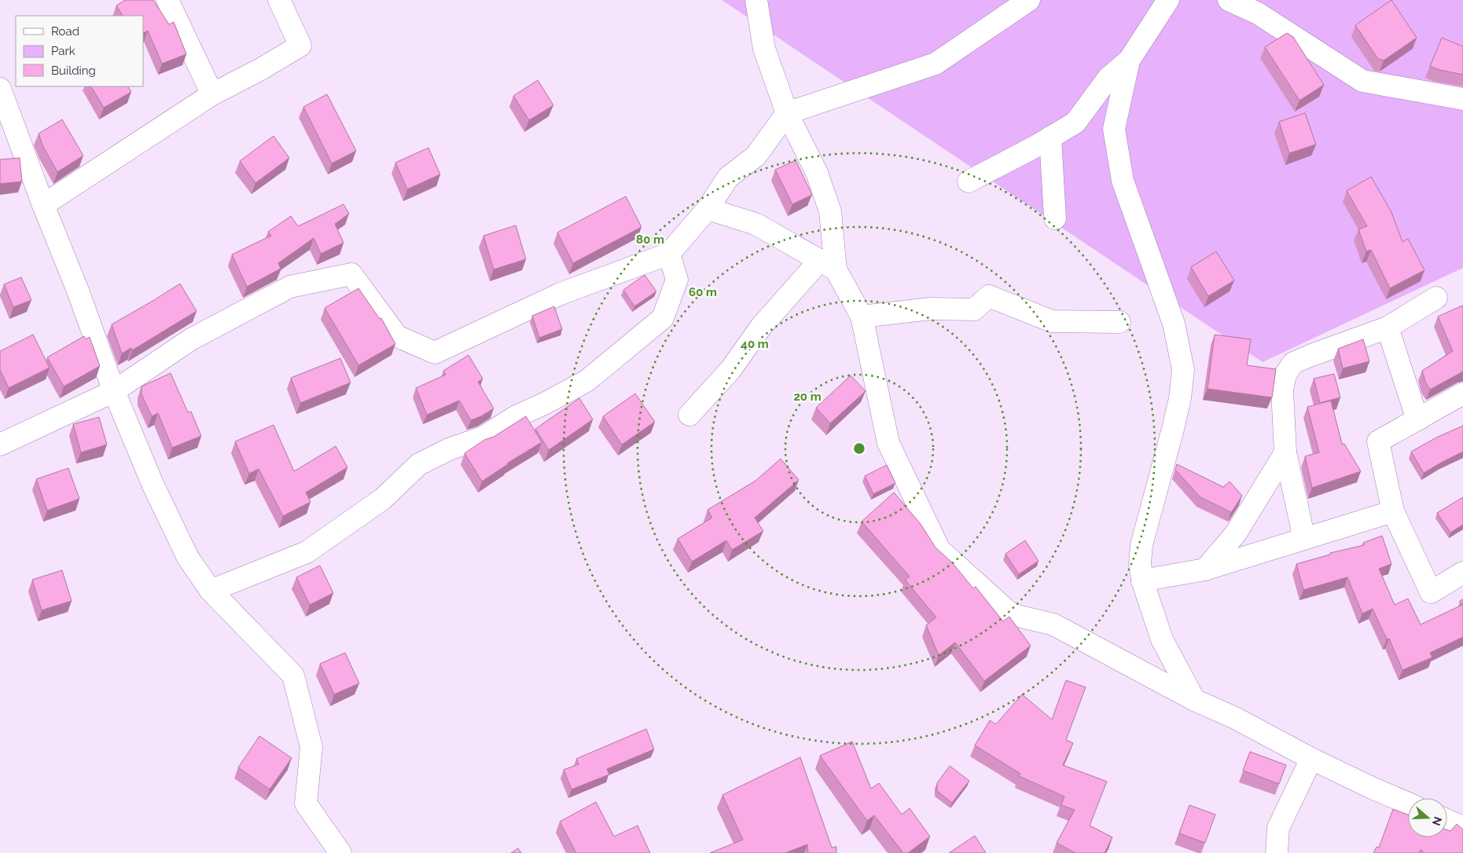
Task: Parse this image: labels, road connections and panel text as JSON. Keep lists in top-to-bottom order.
{
  "legend": ["Road", "Park", "Building"],
  "north": "right",
  "rings": [
    "80 m",
    "60 m",
    "40 m",
    "20 m"
  ]
}
